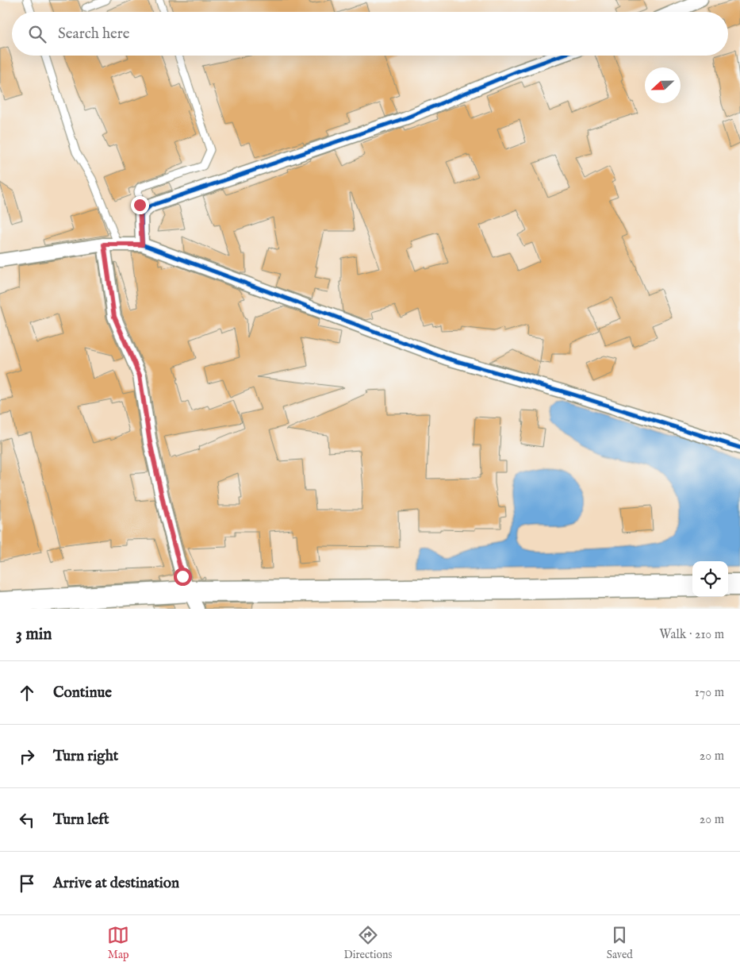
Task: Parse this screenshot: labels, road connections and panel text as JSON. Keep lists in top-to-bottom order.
{
  "north": "left",
  "page": {
    "search": "Search here",
    "heading": ["3 min", "Walk · 210 m"],
    "list": [
      ["Continue", "170 m"],
      ["Turn right", "20 m"],
      ["Turn left", "20 m"],
      "Arrive at destination"
    ],
    "nav": ["Map", "Directions", "Saved"]
  }
}
